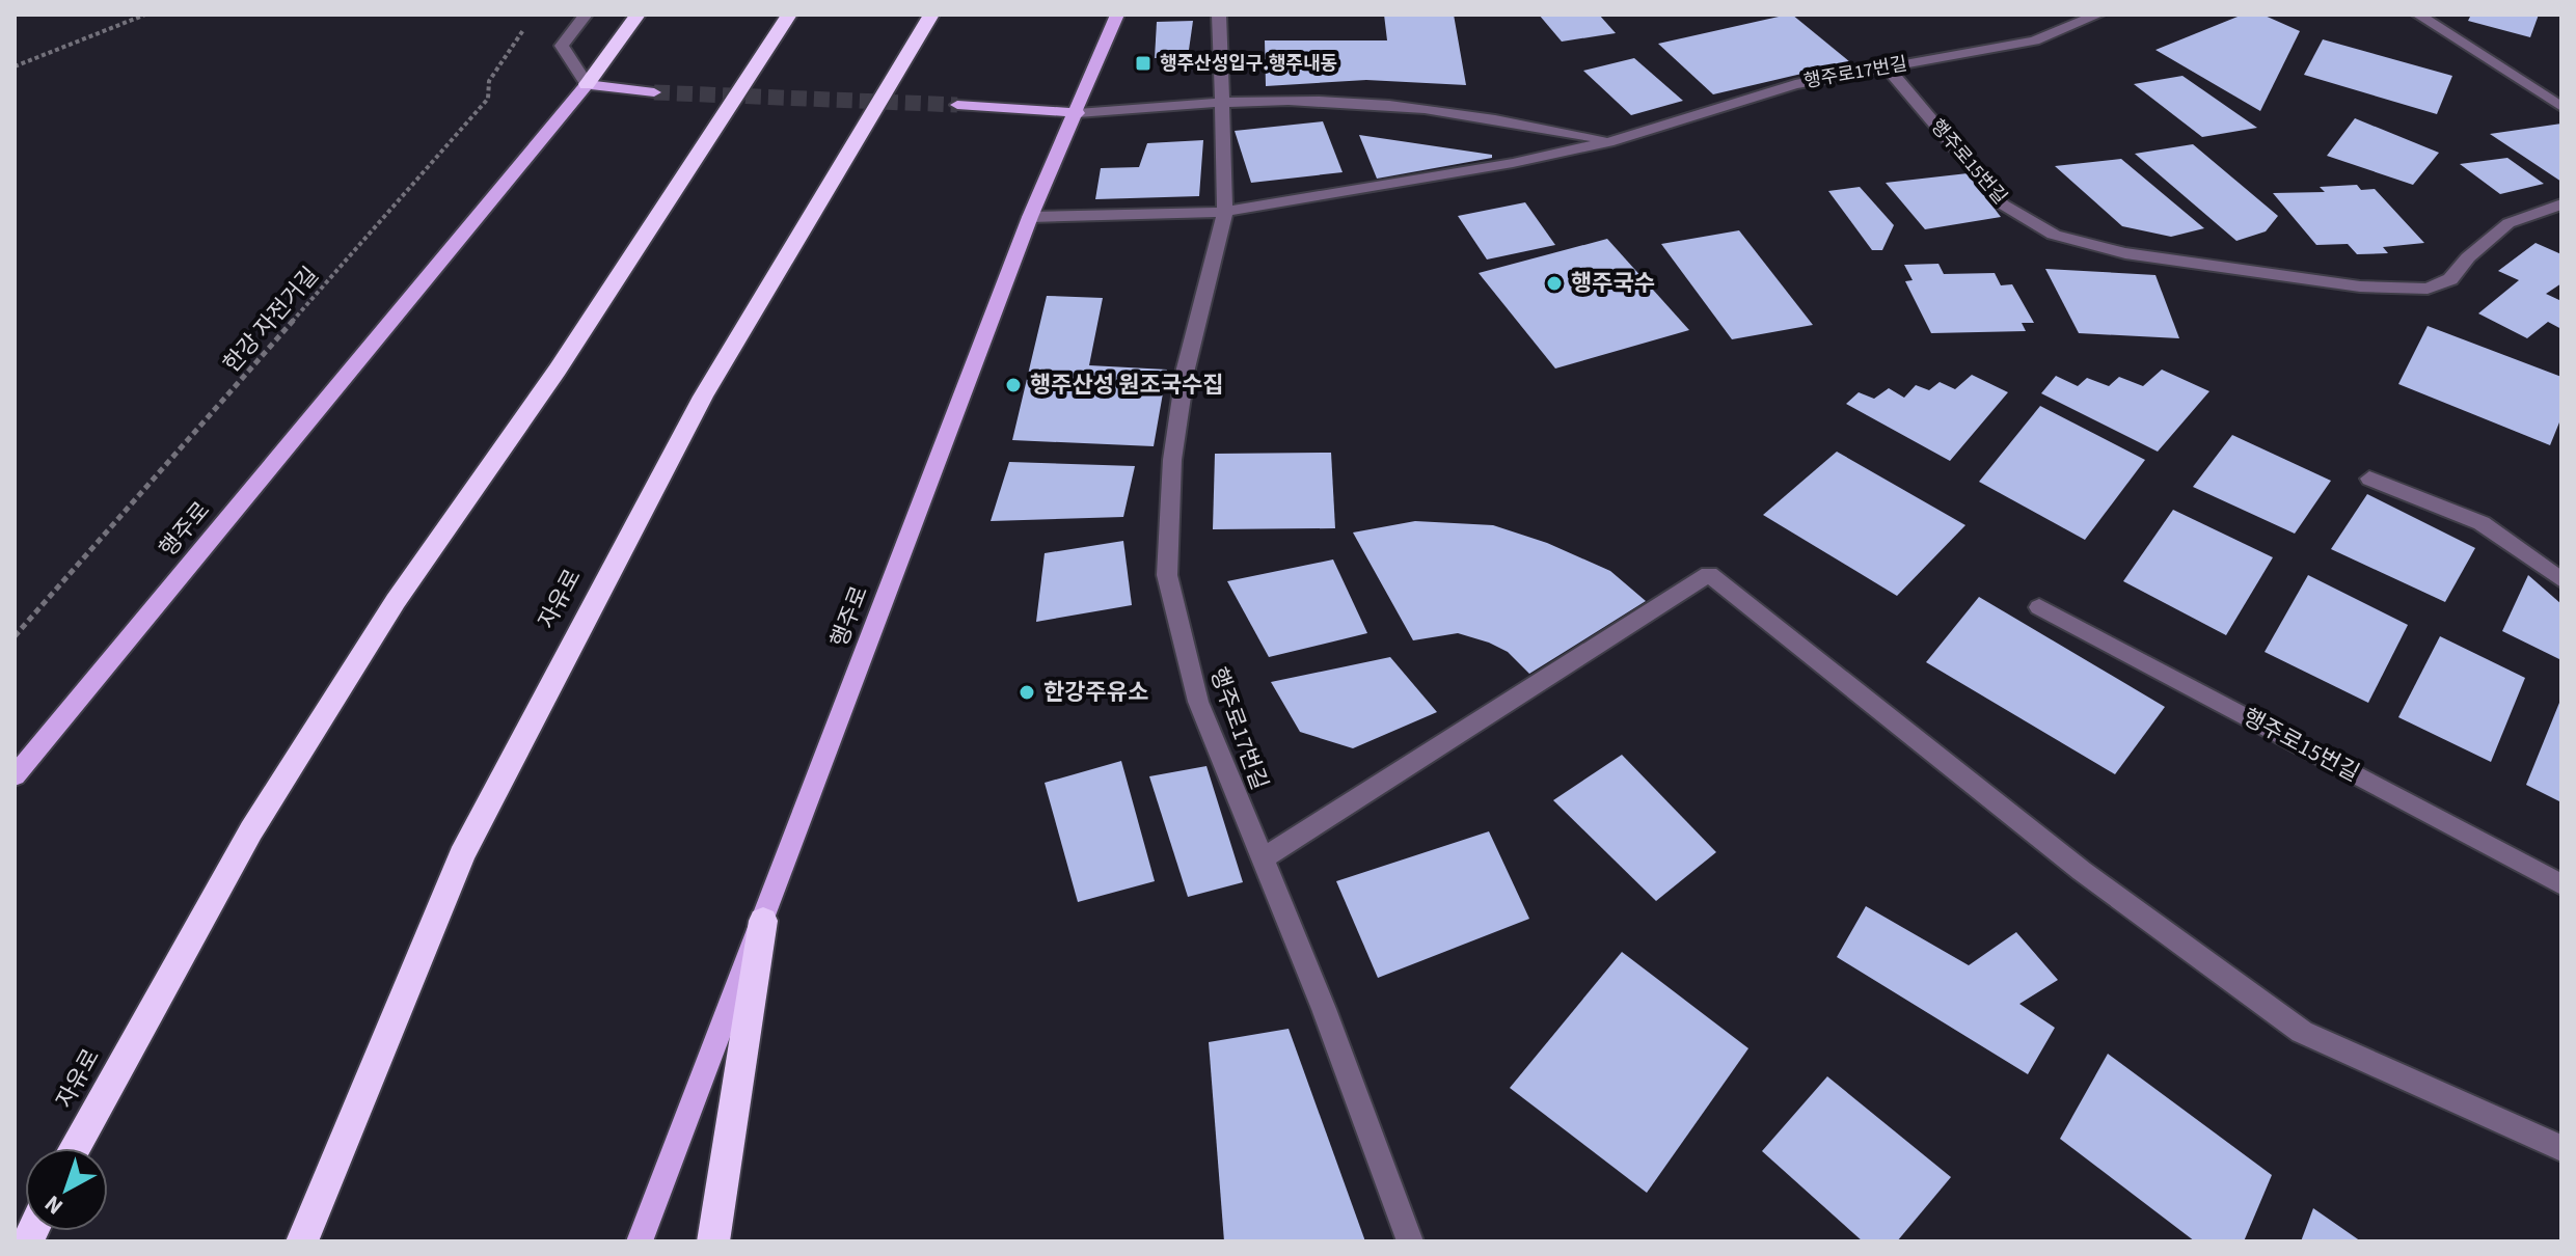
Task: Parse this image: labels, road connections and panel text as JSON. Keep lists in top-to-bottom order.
{
  "streets": {
    "highway": ["자유로"],
    "main road": ["행주로17번길", "행주로"],
    "street": ["행주로15번길"],
    "path": ["한강 자전거길"]
  },
  "crossings": [
    ["행주로17번길", "행주로15번길"],
    ["행주로17번길", "행주로"]
  ],
  "places": {
    "transit": ["행주산성입구.행주내동"],
    "other": ["행주국수", "행주산성 원조국수집", "한강주유소"]
  },
  "north": "bottom left"
}
